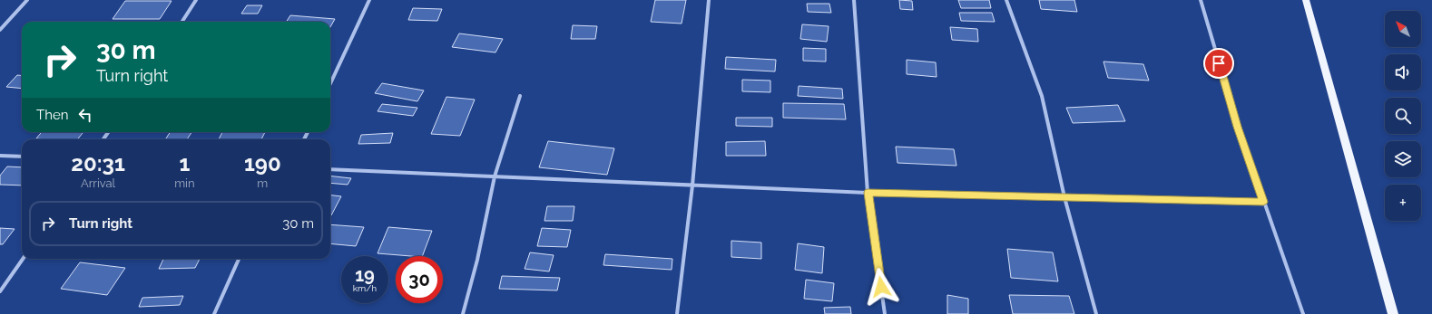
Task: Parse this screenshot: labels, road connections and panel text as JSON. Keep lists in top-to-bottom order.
{
  "north": "top left",
  "page": {
    "map_buttons": "+",
    "turn": ["30 m", "Turn right"],
    "then": "Then",
    "eta": [
      "20:31",
      "Arrival",
      "1",
      "min",
      "190",
      "m"
    ],
    "list": [
      {
        "name": "Turn right",
        "value": "30 m"
      }
    ],
    "speed": "19 km/h",
    "limit": "30"
  }
}
